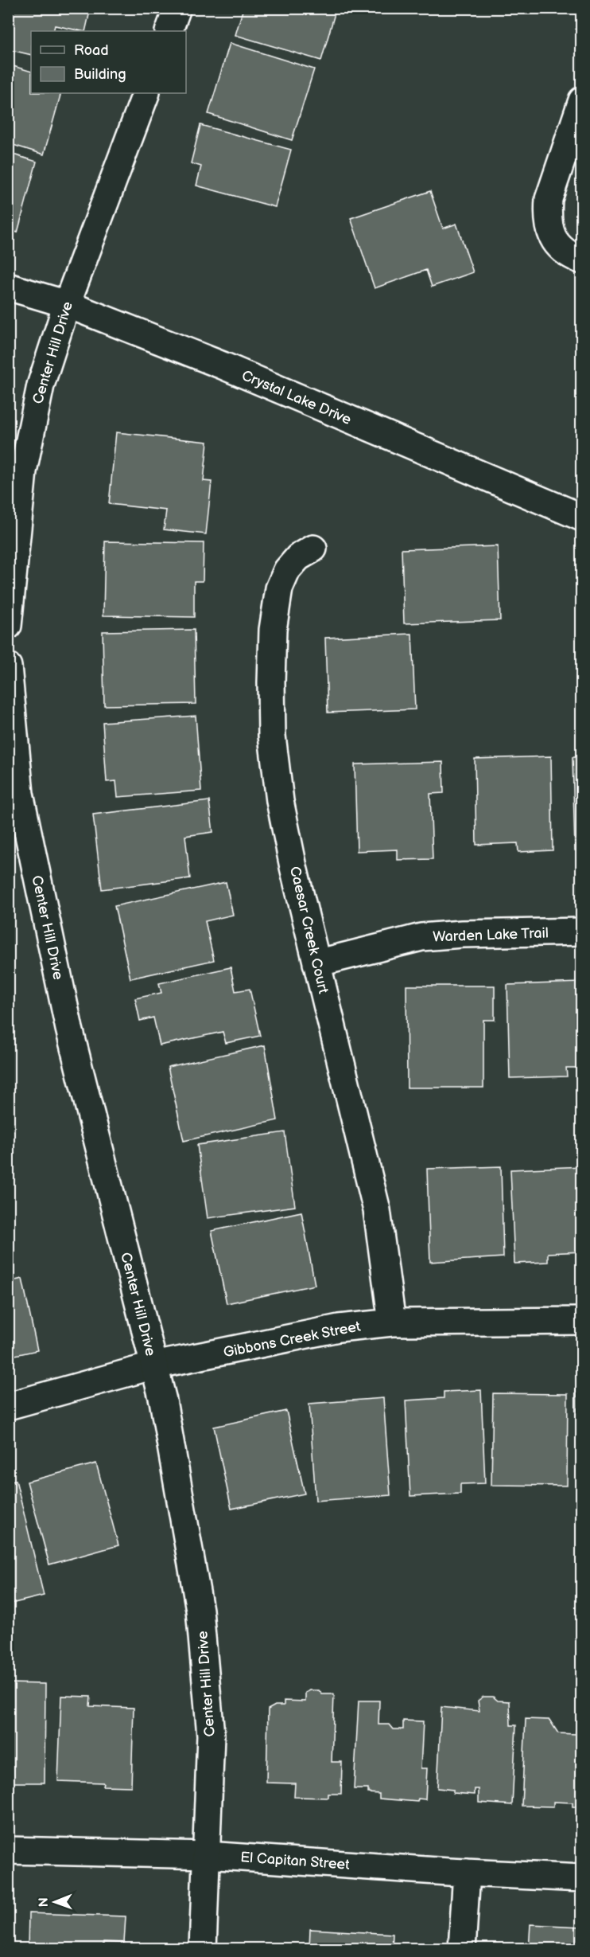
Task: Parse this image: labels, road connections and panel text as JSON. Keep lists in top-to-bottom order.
{
  "streets": {
    "street": [
      "Center Hill Drive",
      "Crystal Lake Drive",
      "Caesar Creek Court",
      "Warden Lake Trail",
      "Gibbons Creek Street",
      "El Capitan Street"
    ]
  },
  "crossings": [
    ["Center Hill Drive", "Crystal Lake Drive"],
    ["Center Hill Drive", "Gibbons Creek Street"],
    ["Center Hill Drive", "El Capitan Street"],
    ["Caesar Creek Court", "Warden Lake Trail"],
    ["Caesar Creek Court", "Gibbons Creek Street"]
  ],
  "legend": ["Road", "Building"],
  "north": "left"
}
